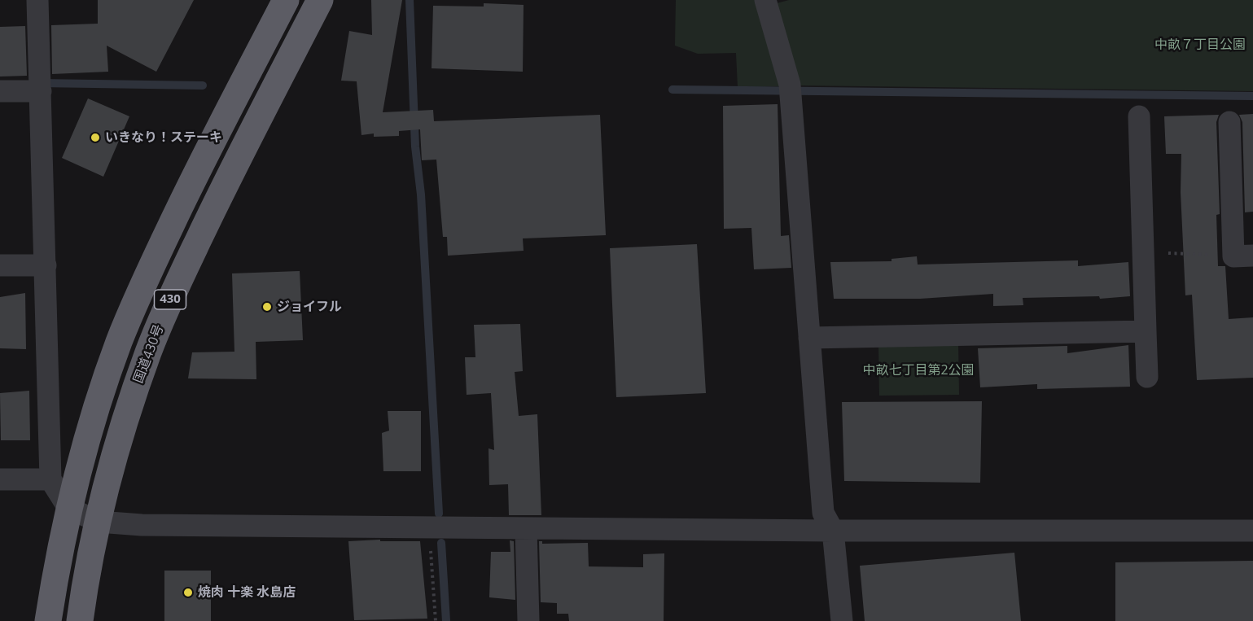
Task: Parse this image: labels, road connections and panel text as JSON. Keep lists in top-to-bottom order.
{
  "streets": {
    "highway": ["430", "国道430号"]
  },
  "parks": ["中畝７丁目公園", "中畝七丁目第2公園"],
  "places": ["いきなり！ステーキ", "ジョイフル", "焼肉 十楽 水島店"]
}
